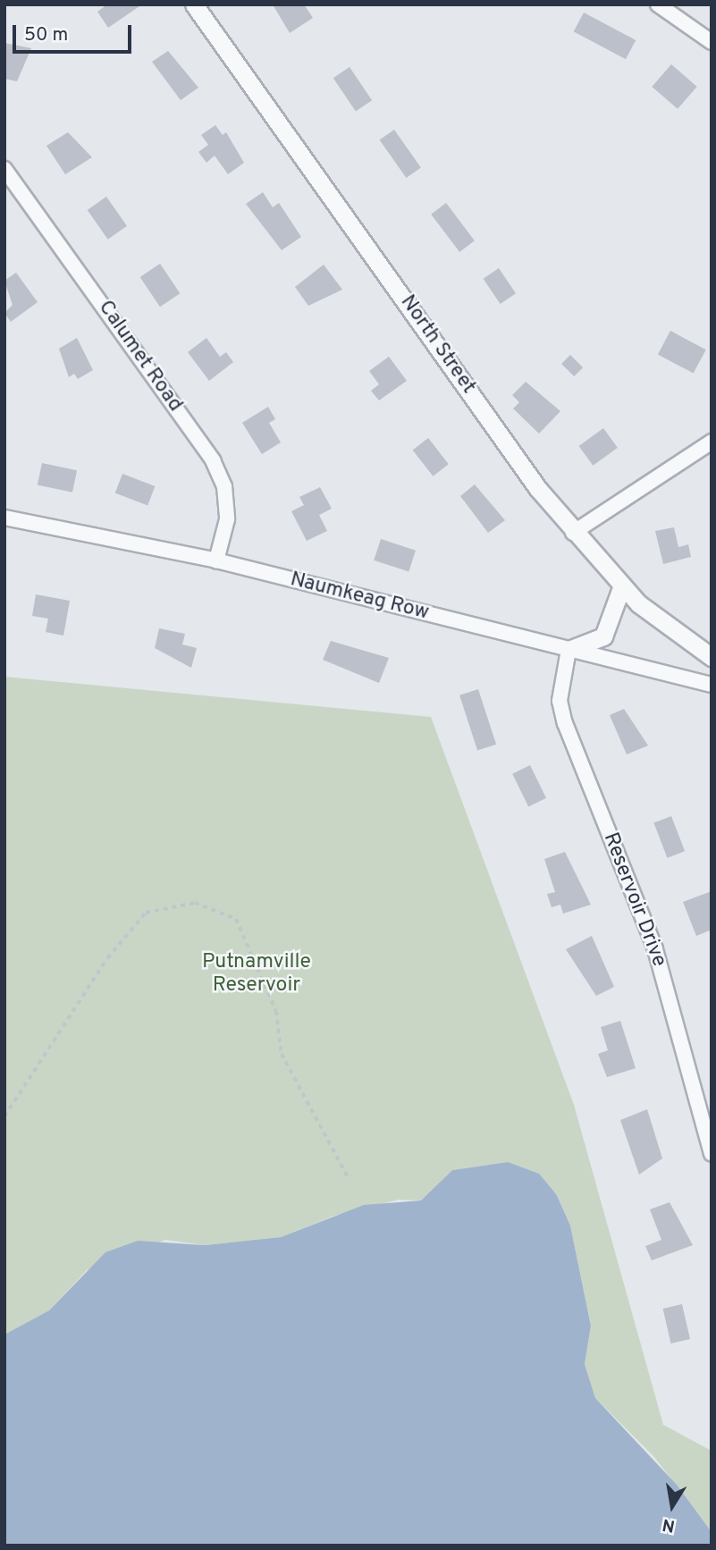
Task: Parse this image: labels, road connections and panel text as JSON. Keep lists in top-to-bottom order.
{
  "streets": {
    "street": [
      "North Street",
      "Calumet Road",
      "Naumkeag Row",
      "Reservoir Drive"
    ]
  },
  "crossings": [
    ["Calumet Road", "Naumkeag Row"],
    ["Naumkeag Row", "Reservoir Drive"]
  ],
  "parks": ["Putnamville Reservoir"],
  "scale_bar": "50 m",
  "north": "bottom"
}
